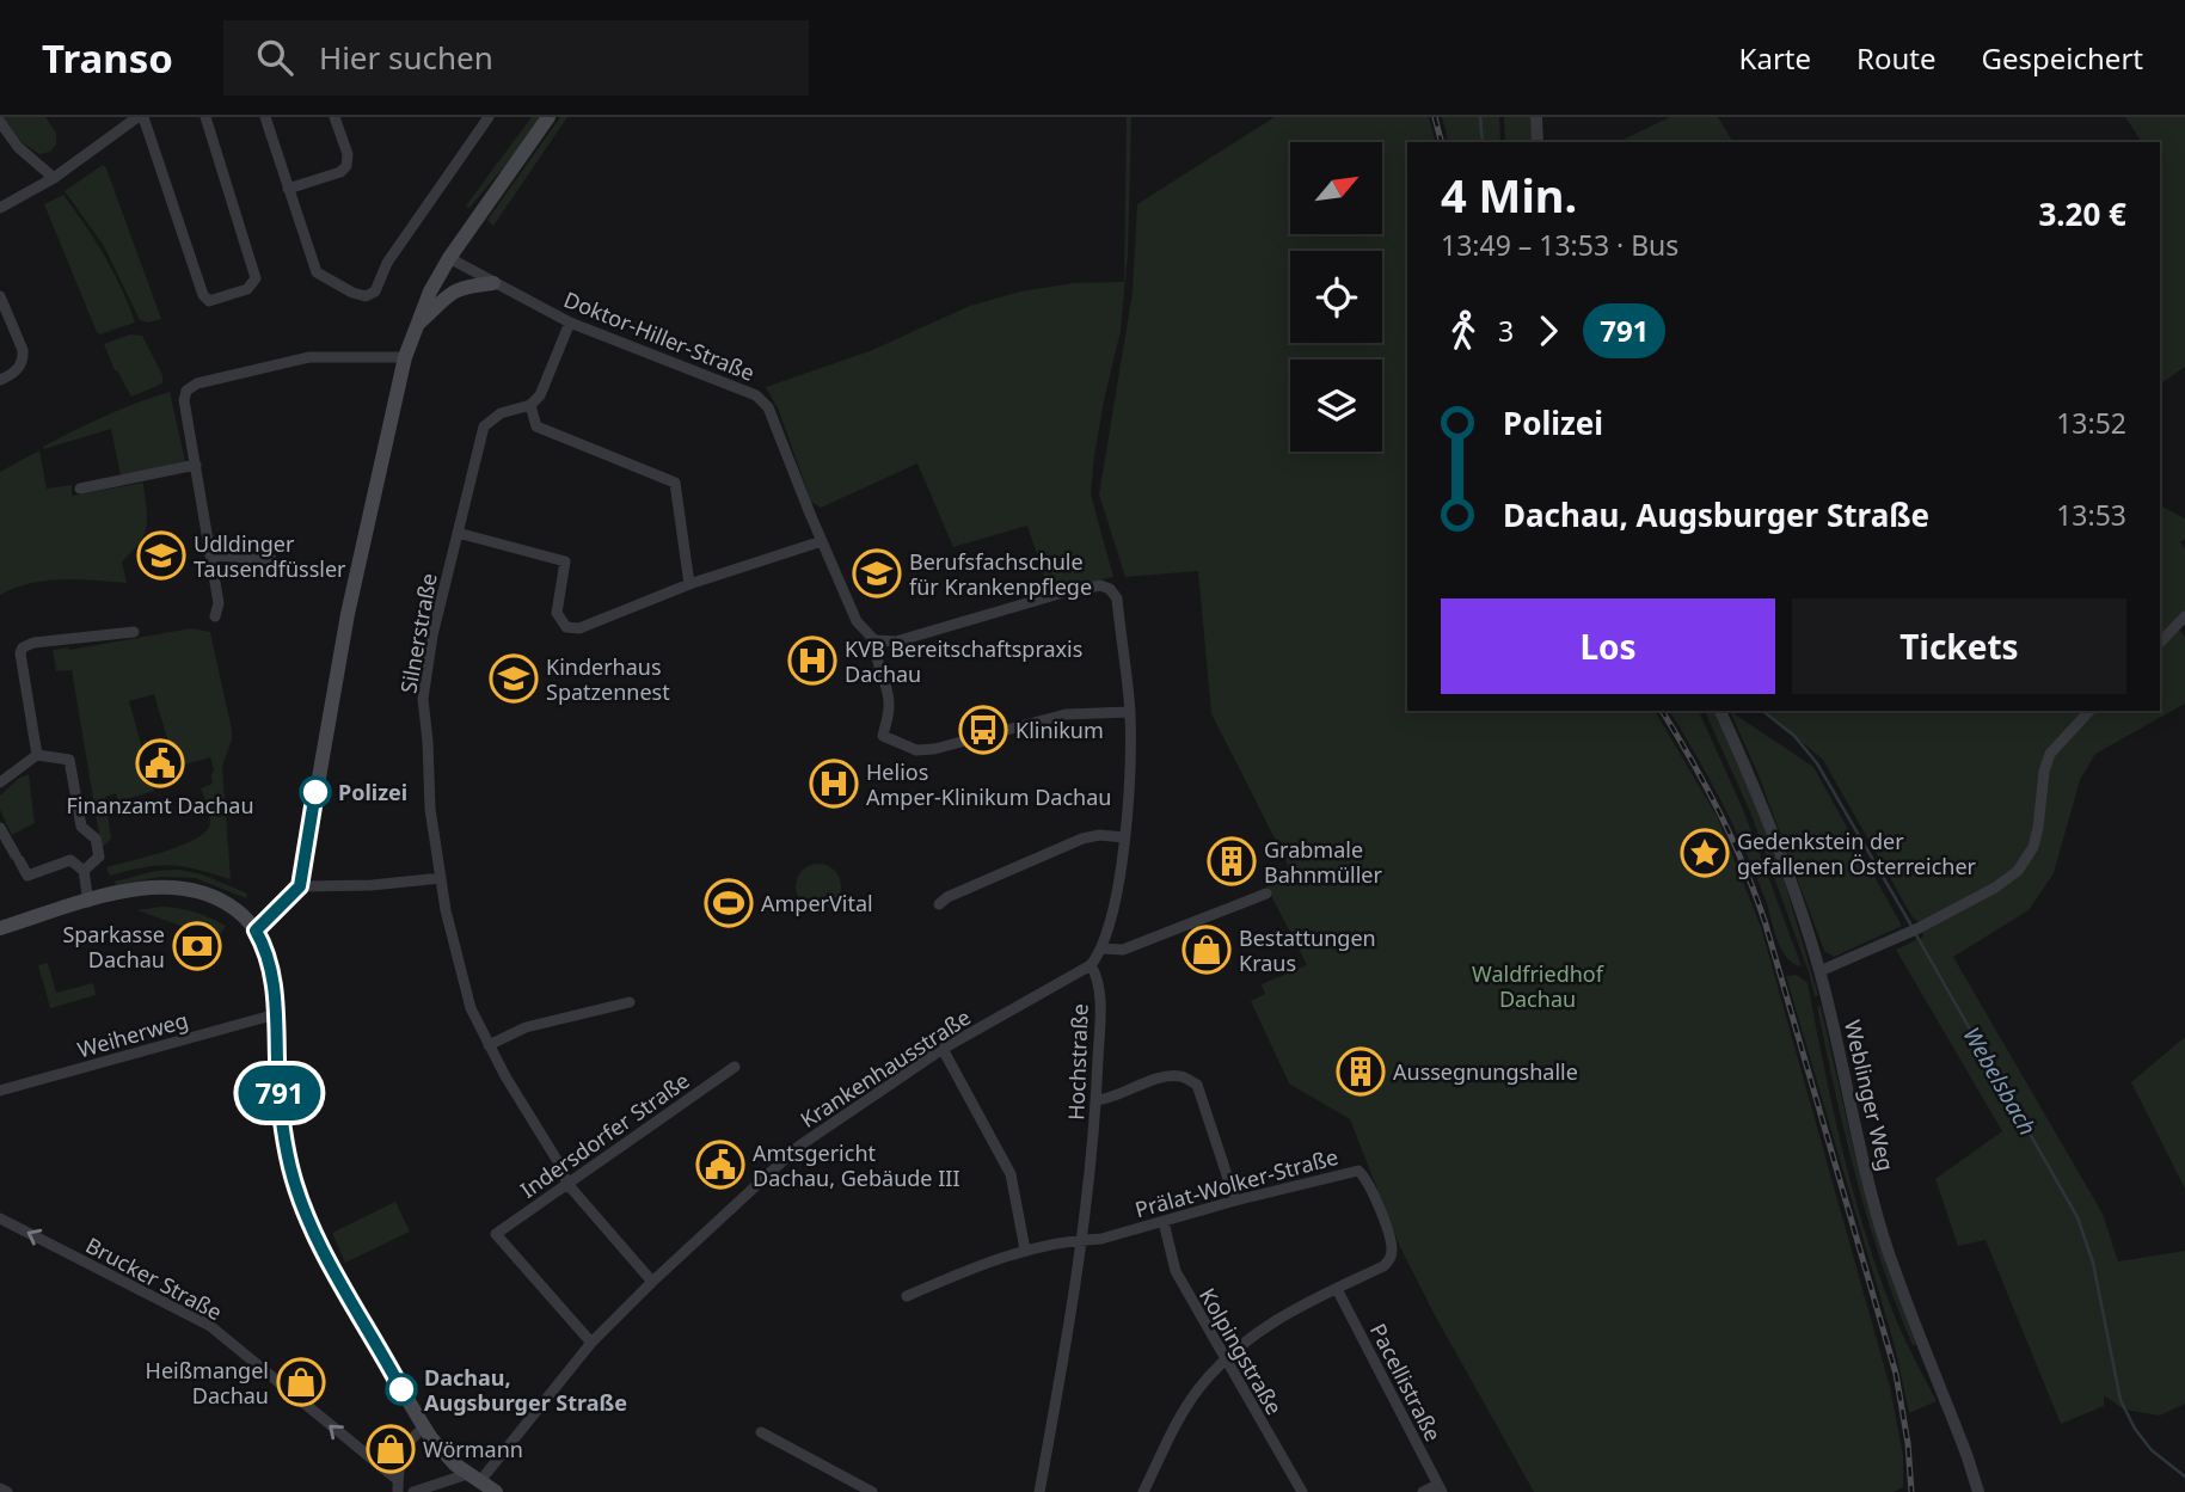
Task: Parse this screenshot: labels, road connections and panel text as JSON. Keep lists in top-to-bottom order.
{
  "streets": {
    "street": [
      "Doktor-Hiller-Straße",
      "Silnerstraße",
      "Weiherweg",
      "Hochstraße",
      "Krankenhausstraße",
      "Weblinger Weg",
      "Indersdorfer Straße",
      "Prälat-Wolker-Straße",
      "Brucker Straße",
      "Kolpingstraße",
      "Pacellistraße"
    ]
  },
  "crossings": [
    ["Silnerstraße", "Krankenhausstraße"],
    ["Silnerstraße", "Indersdorfer Straße"],
    ["Hochstraße", "Krankenhausstraße"],
    ["Hochstraße", "Prälat-Wolker-Straße"],
    ["Krankenhausstraße", "Indersdorfer Straße"],
    ["Prälat-Wolker-Straße", "Kolpingstraße"],
    ["Prälat-Wolker-Straße", "Pacellistraße"]
  ],
  "one_way": ["Brucker Straße"],
  "water": ["Webelsbach"],
  "parks": ["Waldfriedhof Dachau"],
  "places": {
    "school or university": ["Udldinger Tausendfüssler", "Berufsfachschule für Krankenpflege", "Kinderhaus Spatzennest"],
    "hospital": ["KVB Bereitschaftspraxis Dachau", "Helios Amper-Klinikum Dachau"],
    "bus stop": ["Klinikum"],
    "public building": ["Finanzamt Dachau", "Amtsgericht Dachau, Gebäude III"],
    "other": ["Polizei", "Dachau, Augsburger Straße"],
    "place": ["Gedenkstein der gefallenen Österreicher"],
    "building": ["Grabmale Bahnmüller", "Aussegnungshalle"],
    "sports": ["AmperVital"],
    "bank": ["Sparkasse Dachau"],
    "shop": ["Bestattungen Kraus", "Heißmangel Dachau", "Wörmann"]
  },
  "lines": ["bus line 791"],
  "north": "top right",
  "page": {
    "header": "Transo",
    "search": "Hier suchen",
    "nav": ["Karte", "Route", "Gespeichert"],
    "on_map": "791",
    "heading": ["4 Min.", "13:49 – 13:53 · Bus", "3.20 €"],
    "legs": ["3", "791"],
    "list": [
      {
        "name": "Polizei",
        "value": "13:52"
      },
      {
        "name": "Dachau, Augsburger Straße",
        "value": "13:53"
      }
    ],
    "buttons": ["Los", "Tickets"]
  }
}
